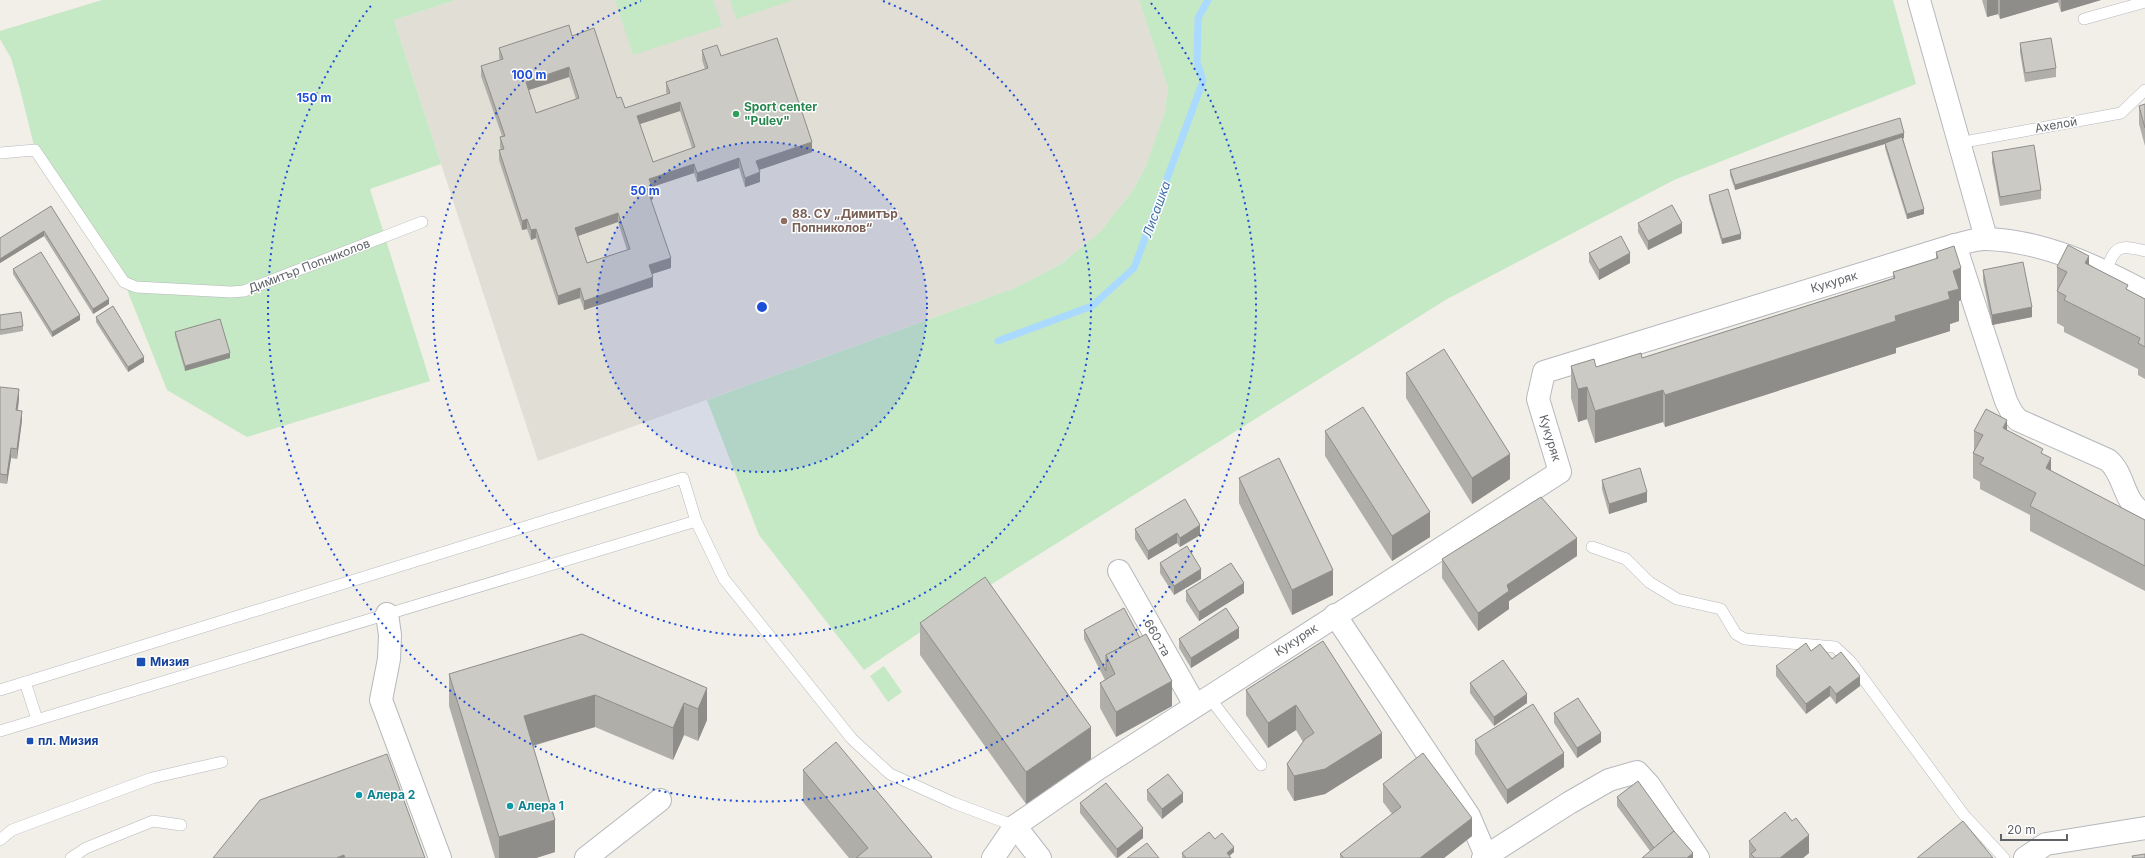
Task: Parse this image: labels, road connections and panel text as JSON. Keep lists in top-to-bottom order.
{
  "streets": {
    "street": ["Кукуряк", "660-та"],
    "lane": ["Ахелой", "Димитър Попниколов"]
  },
  "crossings": [
    ["Кукуряк", "660-та"]
  ],
  "water": ["Лисашка"],
  "places": {
    "other": [
      "Sport center \"Pulev\"",
      "88. СУ „Димитър Попниколов“",
      "Алера 2",
      "Алера 1"
    ],
    "transit": ["Мизия", "пл. Мизия"]
  },
  "scale_bar": "20 m",
  "rings": ["100 m", "150 m", "50 m"]
}
